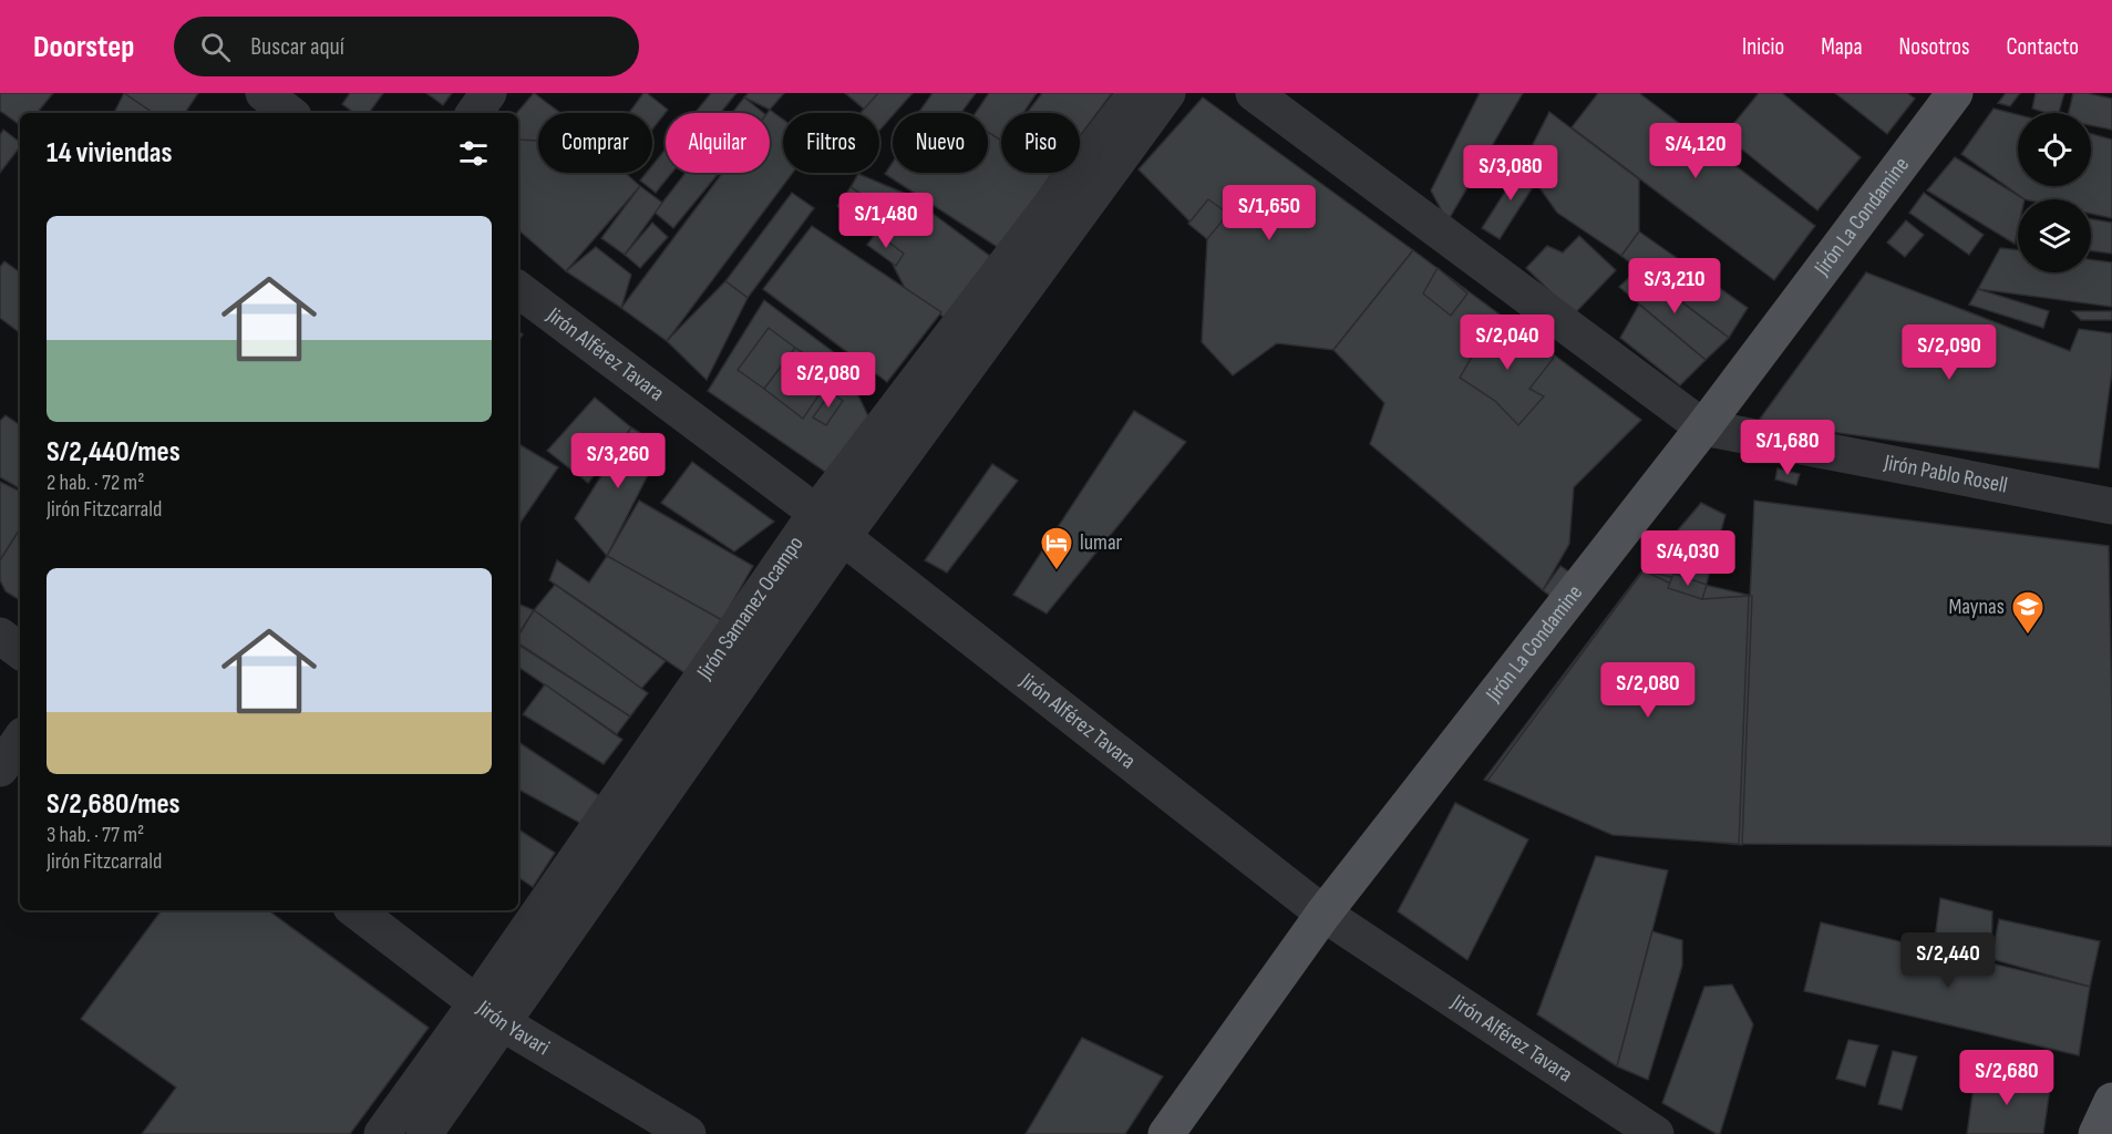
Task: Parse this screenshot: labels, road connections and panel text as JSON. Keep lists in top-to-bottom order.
{
  "streets": {
    "main road": ["Jirón La Condamine"],
    "street": [
      "Jirón Alférez Tavara",
      "Jirón Pablo Rosell",
      "Jirón Samanez Ocampo",
      "Jirón Yavari"
    ]
  },
  "crossings": [
    ["Jirón La Condamine", "Jirón Alférez Tavara"],
    ["Jirón La Condamine", "Jirón Pablo Rosell"],
    ["Jirón Alférez Tavara", "Jirón Samanez Ocampo"],
    ["Jirón Samanez Ocampo", "Jirón Yavari"]
  ],
  "places": {
    "hotel": ["lumar"],
    "school or university": ["Maynas"]
  },
  "page": {
    "header": "Doorstep",
    "search": "Buscar aquí",
    "nav": [
      "Inicio",
      "Mapa",
      "Nosotros",
      "Contacto"
    ],
    "chip": [
      "Comprar",
      "Alquilar",
      "Filtros",
      "Nuevo",
      "Piso"
    ],
    "heading": "14 viviendas",
    "price": [
      "S/4,120",
      "S/3,080",
      "S/1,650",
      "S/1,480",
      "S/3,210",
      "S/2,040",
      "S/2,090",
      "S/2,080",
      "S/1,680",
      "S/3,260",
      "S/4,030",
      "S/2,080",
      "S/2,440",
      "S/2,680"
    ],
    "list": [
      {
        "name": "S/2,440/mes",
        "note": "2 hab. · 72 m² · Jirón Fitzcarrald"
      },
      {
        "name": "S/2,680/mes",
        "note": "3 hab. · 77 m² · Jirón Fitzcarrald"
      }
    ]
  }
}
